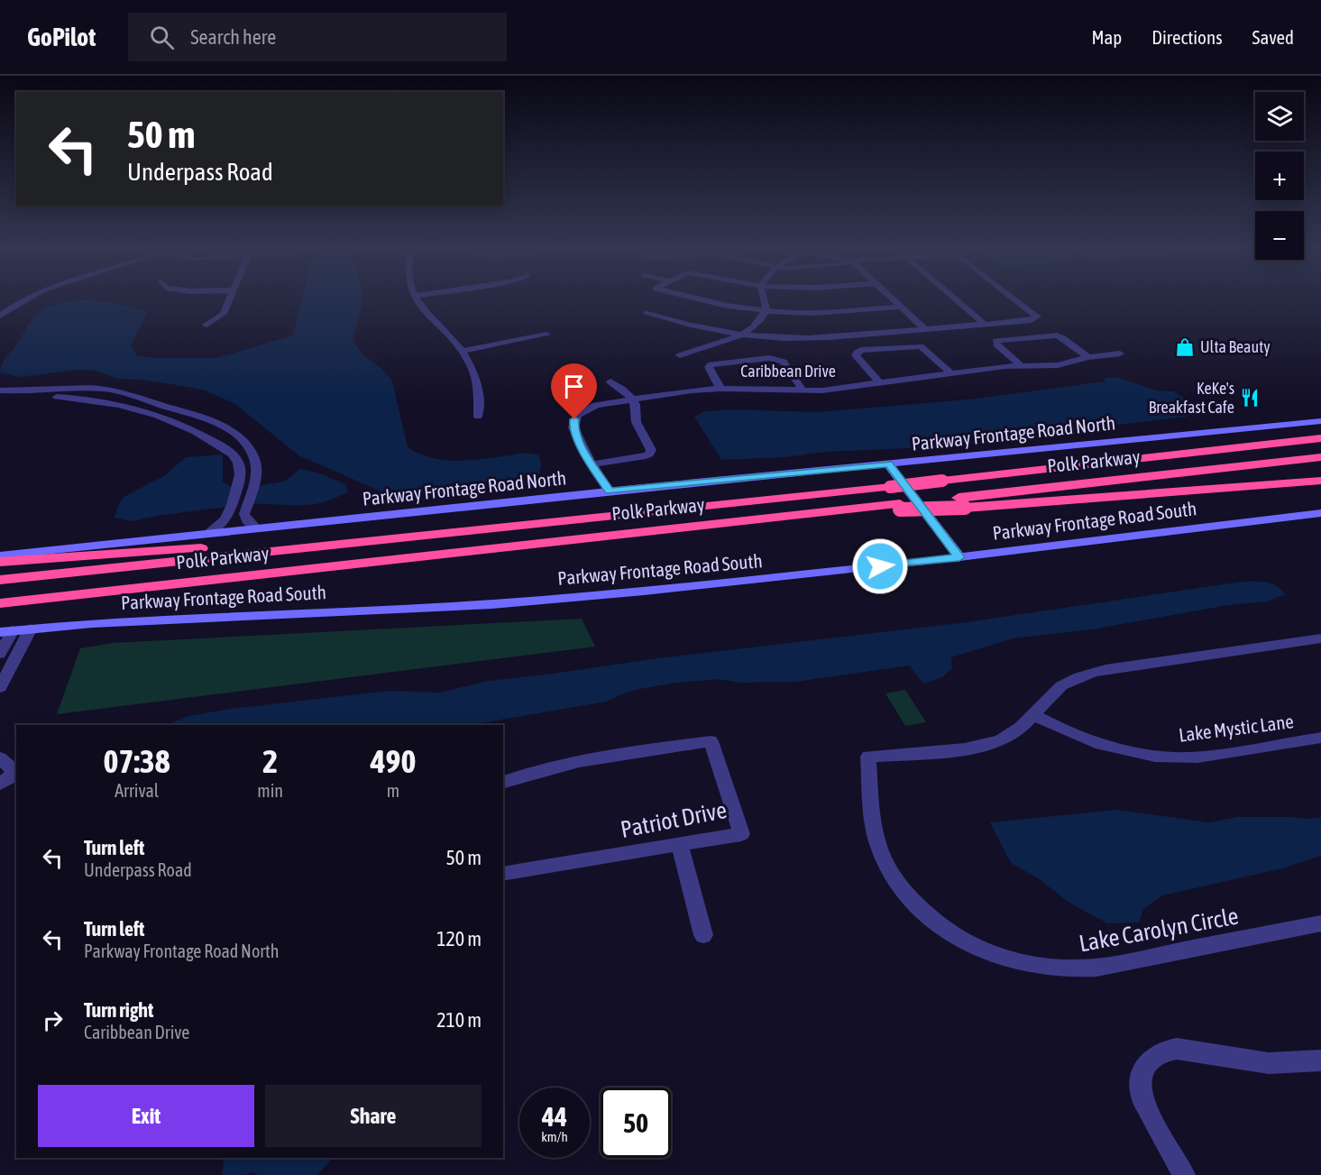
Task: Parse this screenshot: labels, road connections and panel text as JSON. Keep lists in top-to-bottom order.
{
  "streets": {
    "highway": ["Polk Parkway"],
    "main road": ["Parkway Frontage Road North", "Parkway Frontage Road South"],
    "street": [
      "Caribbean Drive",
      "Lake Mystic Lane",
      "Patriot Drive",
      "Lake Carolyn Circle"
    ]
  },
  "crossings": [
    ["Caribbean Drive", "Parkway Frontage Road North"],
    ["Lake Mystic Lane", "Lake Carolyn Circle"]
  ],
  "places": {
    "shop": ["Ulta Beauty"],
    "restaurant": ["KeKe's Breakfast Cafe"]
  },
  "page": {
    "header": "GoPilot",
    "search": "Search here",
    "nav": ["Map", "Directions", "Saved"],
    "map_buttons": ["+", "−"],
    "turn": ["50 m", "Underpass Road"],
    "eta": [
      "07:38",
      "Arrival",
      "2",
      "min",
      "490",
      "m"
    ],
    "list": [
      {
        "name": "Turn left",
        "note": "Underpass Road",
        "value": "50 m"
      },
      {
        "name": "Turn left",
        "note": "Parkway Frontage Road North",
        "value": "120 m"
      },
      {
        "name": "Turn right",
        "note": "Caribbean Drive",
        "value": "210 m"
      }
    ],
    "buttons": ["Exit", "Share"],
    "speed": "44 km/h",
    "limit": "50"
  }
}
